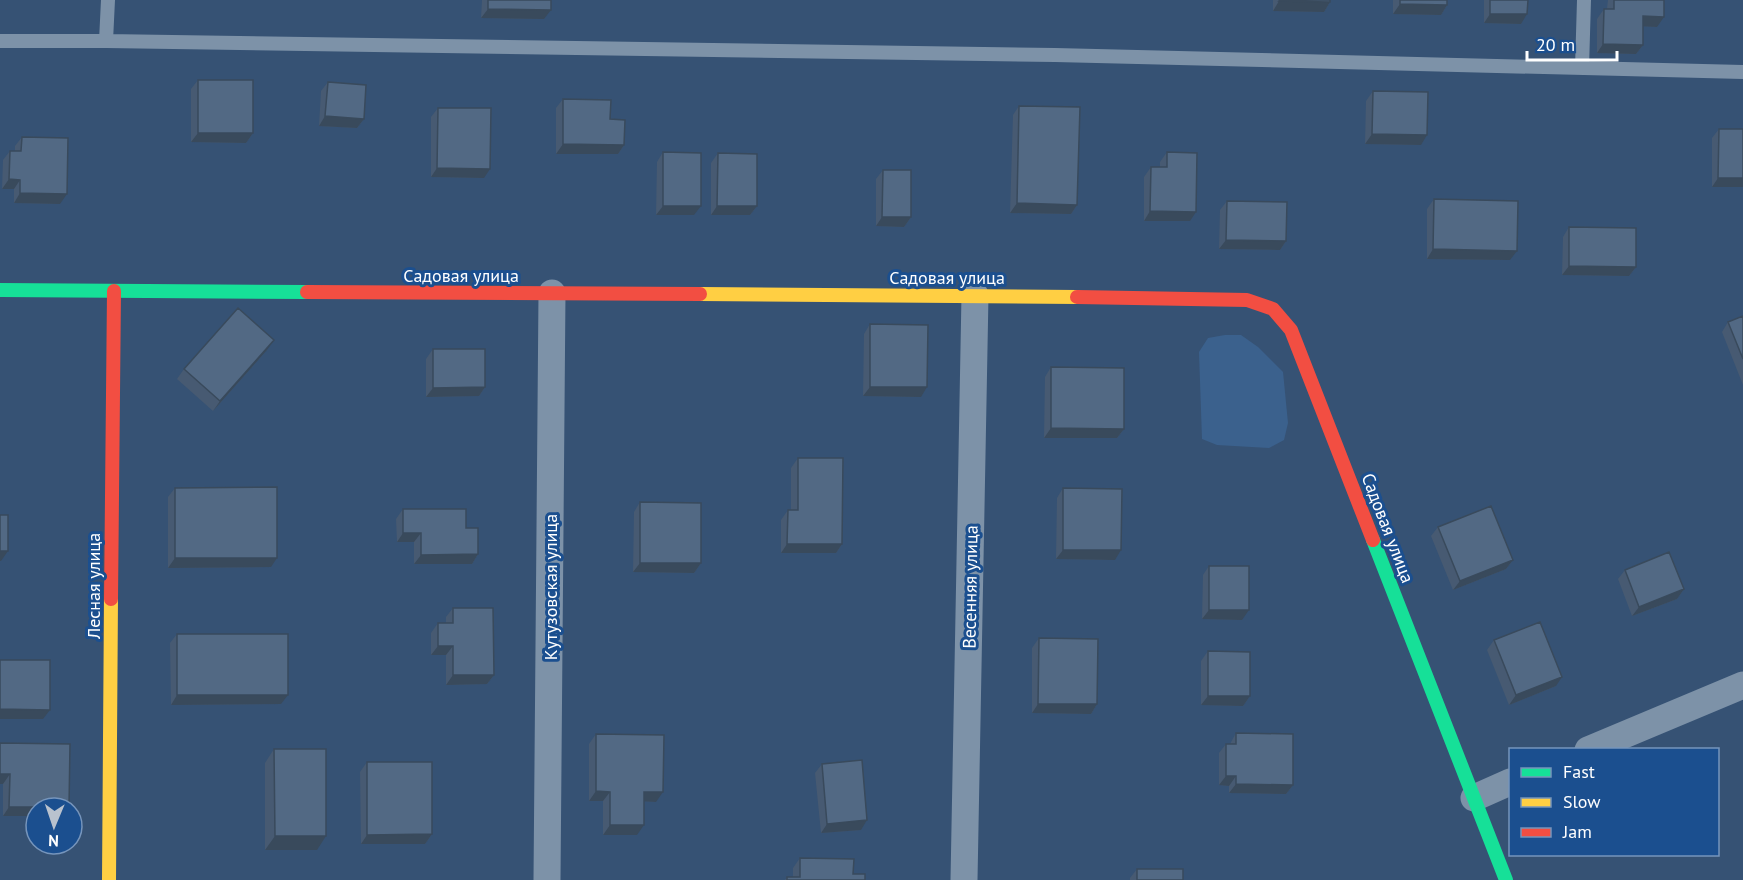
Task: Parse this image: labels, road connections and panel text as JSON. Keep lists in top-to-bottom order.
{
  "streets": {
    "street": [
      "Садовая улица",
      "Лесная улица",
      "Кутузовская улица",
      "Весенняя улица"
    ]
  },
  "crossings": [
    ["Садовая улица", "Лесная улица"],
    ["Садовая улица", "Кутузовская улица"],
    ["Садовая улица", "Весенняя улица"]
  ],
  "legend": ["Fast", "Slow", "Jam"],
  "scale_bar": "20 m",
  "north": "bottom"
}
